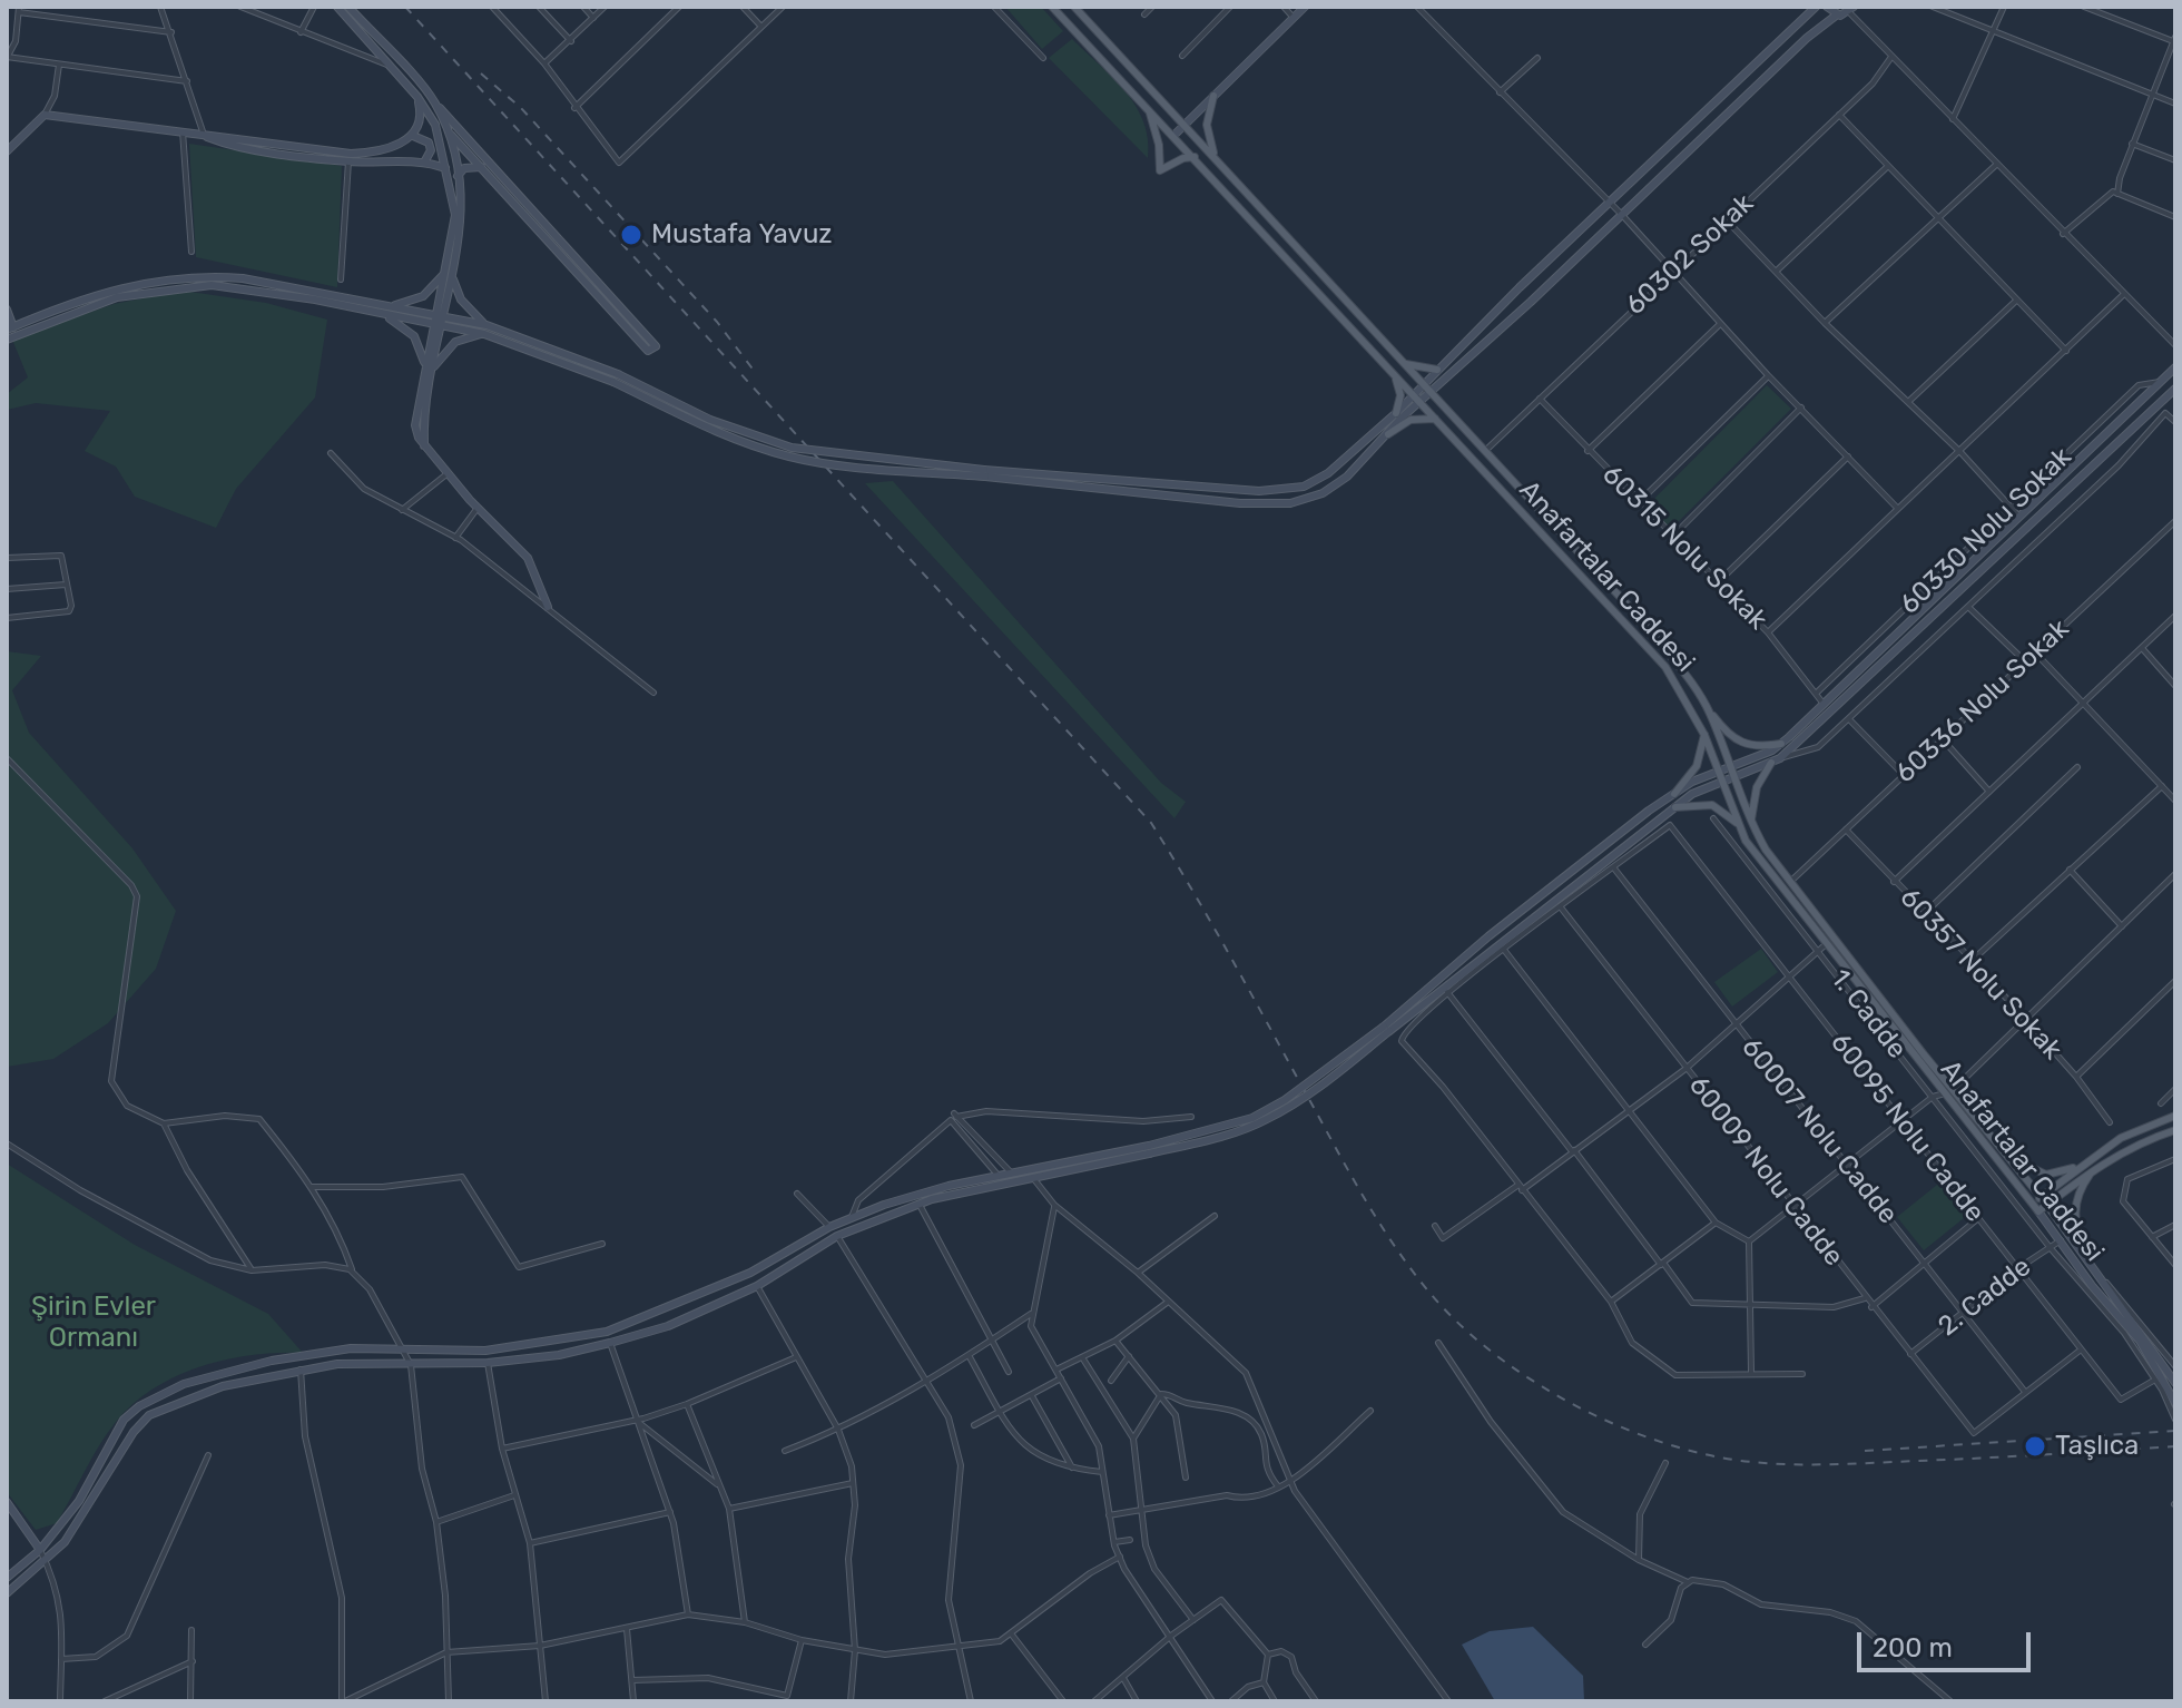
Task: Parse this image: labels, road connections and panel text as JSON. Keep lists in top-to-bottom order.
{
  "streets": {
    "main road": ["Anafartalar Caddesi"],
    "street": [
      "60302 Sokak",
      "60330 Nolu Sokak",
      "60315 Nolu Sokak",
      "60336 Nolu Sokak",
      "60357 Nolu Sokak",
      "1. Cadde",
      "60095 Nolu Cadde",
      "60007 Nolu Cadde",
      "60009 Nolu Cadde",
      "2. Cadde"
    ]
  },
  "crossings": [
    ["60302 Sokak", "60315 Nolu Sokak"],
    ["60302 Sokak", "Anafartalar Caddesi"],
    ["60330 Nolu Sokak", "60315 Nolu Sokak"],
    ["Anafartalar Caddesi", "60336 Nolu Sokak"],
    ["Anafartalar Caddesi", "1. Cadde"],
    ["Anafartalar Caddesi", "2. Cadde"],
    ["60336 Nolu Sokak", "60357 Nolu Sokak"],
    ["1. Cadde", "60095 Nolu Cadde"],
    ["1. Cadde", "2. Cadde"],
    ["60095 Nolu Cadde", "60007 Nolu Cadde"],
    ["60095 Nolu Cadde", "2. Cadde"],
    ["60007 Nolu Cadde", "60009 Nolu Cadde"],
    ["60007 Nolu Cadde", "2. Cadde"],
    ["60009 Nolu Cadde", "2. Cadde"]
  ],
  "parks": ["Şirin Evler Ormanı"],
  "places": ["Mustafa Yavuz", "Taşlıca"],
  "scale_bar": "200 m"
}
